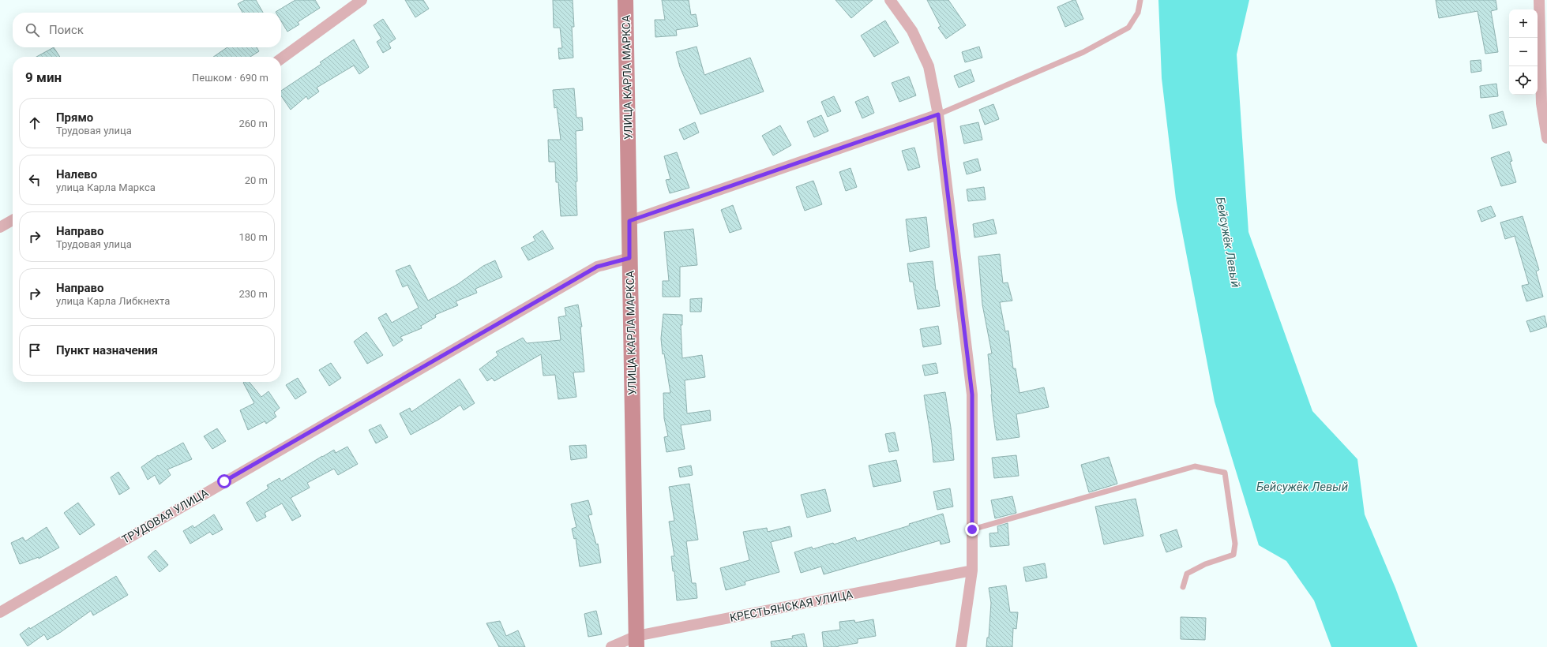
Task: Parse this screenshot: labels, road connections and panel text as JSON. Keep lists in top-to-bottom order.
{
  "streets": {
    "main road": ["УЛИЦА КАРЛА МАРКСА"],
    "street": ["ТРУДОВАЯ УЛИЦА", "КРЕСТЬЯНСКАЯ УЛИЦА"]
  },
  "crossings": [
    ["УЛИЦА КАРЛА МАРКСА", "ТРУДОВАЯ УЛИЦА"],
    ["УЛИЦА КАРЛА МАРКСА", "КРЕСТЬЯНСКАЯ УЛИЦА"]
  ],
  "water": ["Бейсужёк Левый"],
  "page": {
    "map_buttons": ["+", "−"],
    "search": "Поиск",
    "heading": ["9 мин", "Пешком · 690 m"],
    "list": [
      ["Прямо", "Трудовая улица", "260 m"],
      ["Налево", "улица Карла Маркса", "20 m"],
      ["Направо", "Трудовая улица", "180 m"],
      ["Направо", "улица Карла Либкнехта", "230 m"],
      "Пункт назначения"
    ]
  }
}
